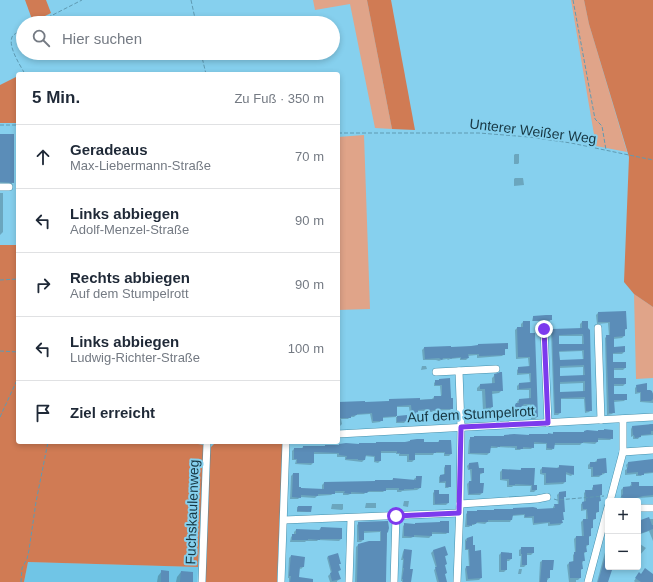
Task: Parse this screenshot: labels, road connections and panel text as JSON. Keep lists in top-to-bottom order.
{
  "streets": {
    "street": ["Auf dem Stumpelrott", "Fuchskaulenweg"],
    "path": ["Unterer Weißer Weg"]
  },
  "page": {
    "search": "Hier suchen",
    "heading": ["5 Min.", "Zu Fuß · 350 m"],
    "list": [
      ["Geradeaus", "Max-Liebermann-Straße", "70 m"],
      ["Links abbiegen", "Adolf-Menzel-Straße", "90 m"],
      ["Rechts abbiegen", "Auf dem Stumpelrott", "90 m"],
      ["Links abbiegen", "Ludwig-Richter-Straße", "100 m"],
      "Ziel erreicht"
    ],
    "map_buttons": ["+", "−"]
  }
}
